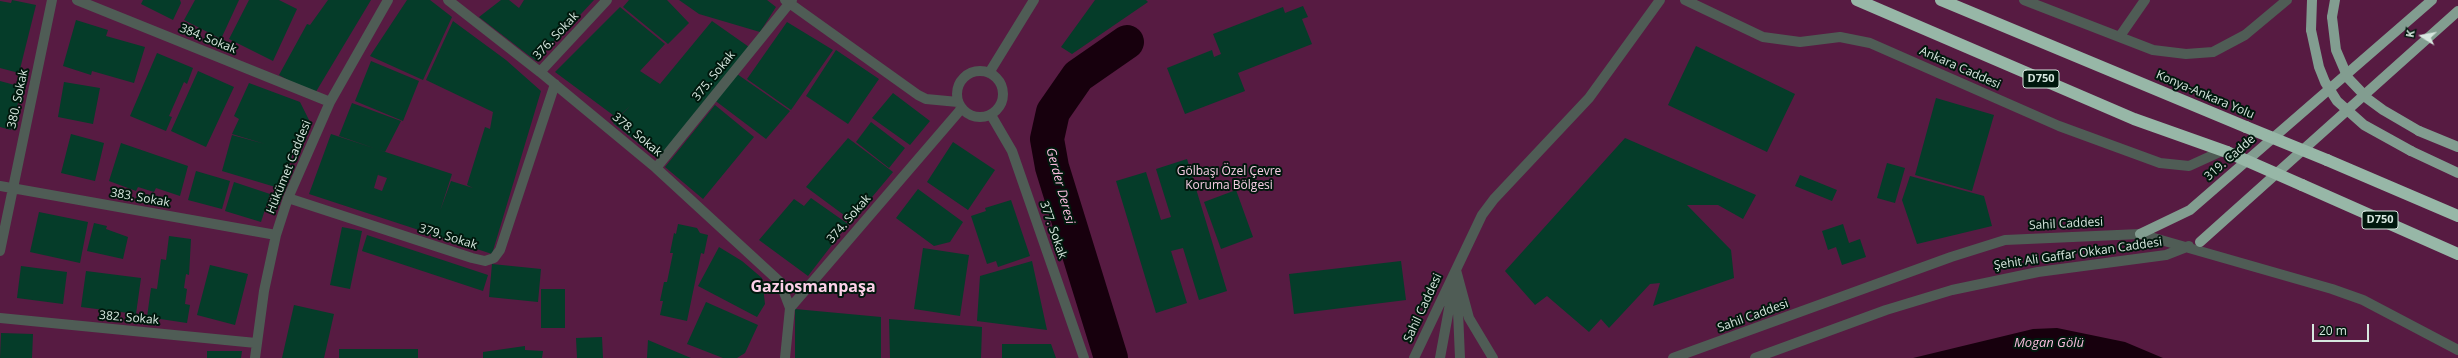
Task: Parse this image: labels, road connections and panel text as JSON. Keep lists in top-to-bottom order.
{
  "streets": {
    "highway": ["D750", "Konya-Ankara Yolu"],
    "main road": ["319. Cadde"],
    "street": [
      "376. Sokak",
      "384. Sokak",
      "Ankara Caddesi",
      "375. Sokak",
      "380. Sokak",
      "378. Sokak",
      "Hükümet Caddesi",
      "383. Sokak",
      "374. Sokak",
      "Sahil Caddesi",
      "377. Sokak",
      "379. Sokak",
      "Şehit Ali Gaffar Okkan Caddesi",
      "382. Sokak"
    ]
  },
  "crossings": [
    ["376. Sokak", "378. Sokak"],
    ["384. Sokak", "Hükümet Caddesi"],
    ["Ankara Caddesi", "D750"],
    ["375. Sokak", "378. Sokak"],
    ["380. Sokak", "383. Sokak"],
    ["378. Sokak", "374. Sokak"],
    ["378. Sokak", "379. Sokak"],
    ["319. Cadde", "Sahil Caddesi"],
    ["Hükümet Caddesi", "383. Sokak"],
    ["Hükümet Caddesi", "379. Sokak"],
    ["Hükümet Caddesi", "382. Sokak"],
    ["374. Sokak", "377. Sokak"],
    ["Sahil Caddesi", "Şehit Ali Gaffar Okkan Caddesi"]
  ],
  "districts": ["Gaziosmanpaşa"],
  "water": ["Gerder Deresi", "Mogan Gölü"],
  "parks": ["Gölbaşı Özel Çevre Koruma Bölgesi"],
  "scale_bar": "20 m",
  "north": "left"
}
